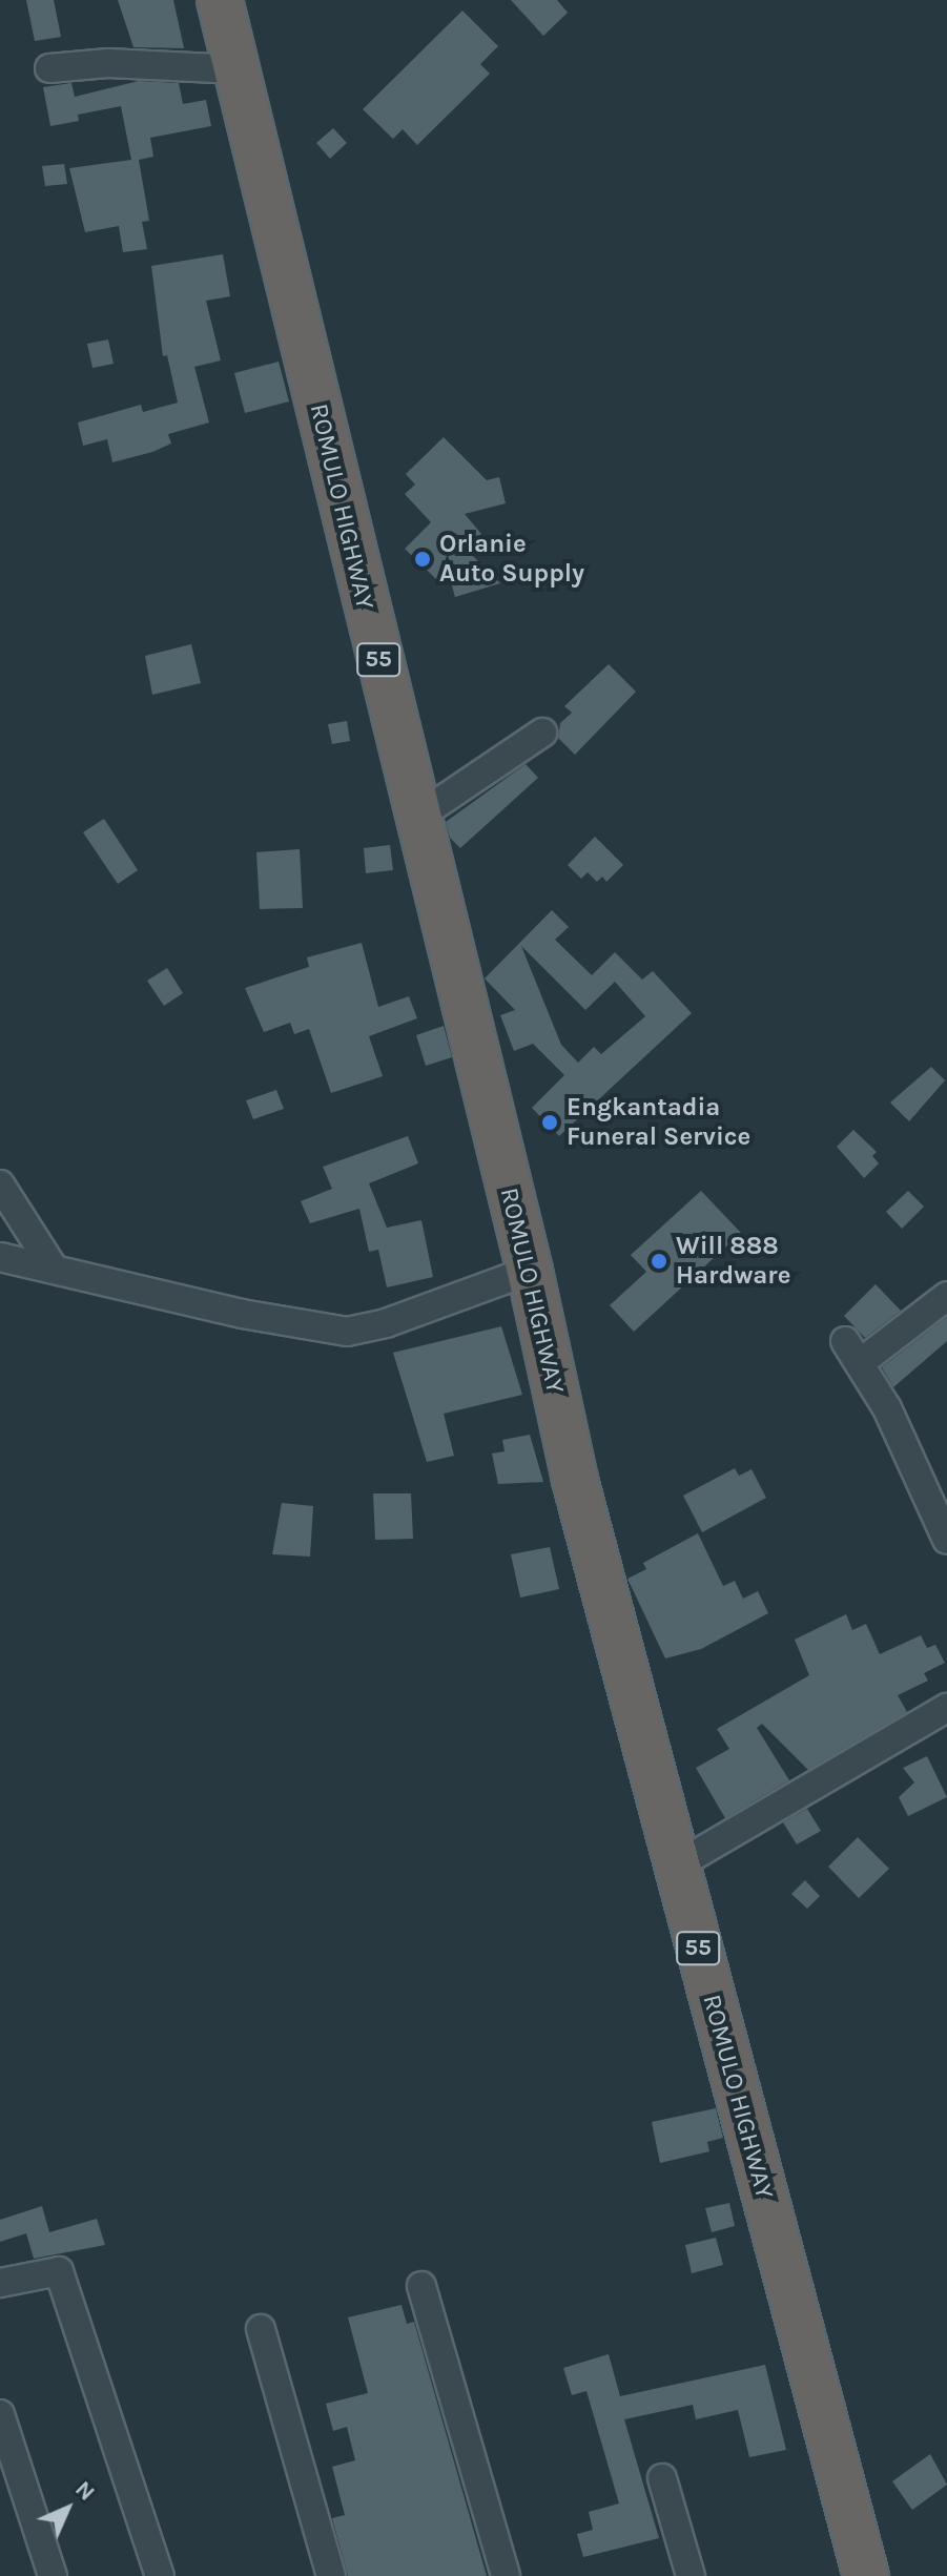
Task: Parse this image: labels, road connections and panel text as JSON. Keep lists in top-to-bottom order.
{
  "streets": {
    "highway": ["ROMULO HIGHWAY", "55"]
  },
  "places": ["Orlanie Auto Supply", "Engkantadia Funeral Service", "Will 888 Hardware"],
  "north": "top right"
}
